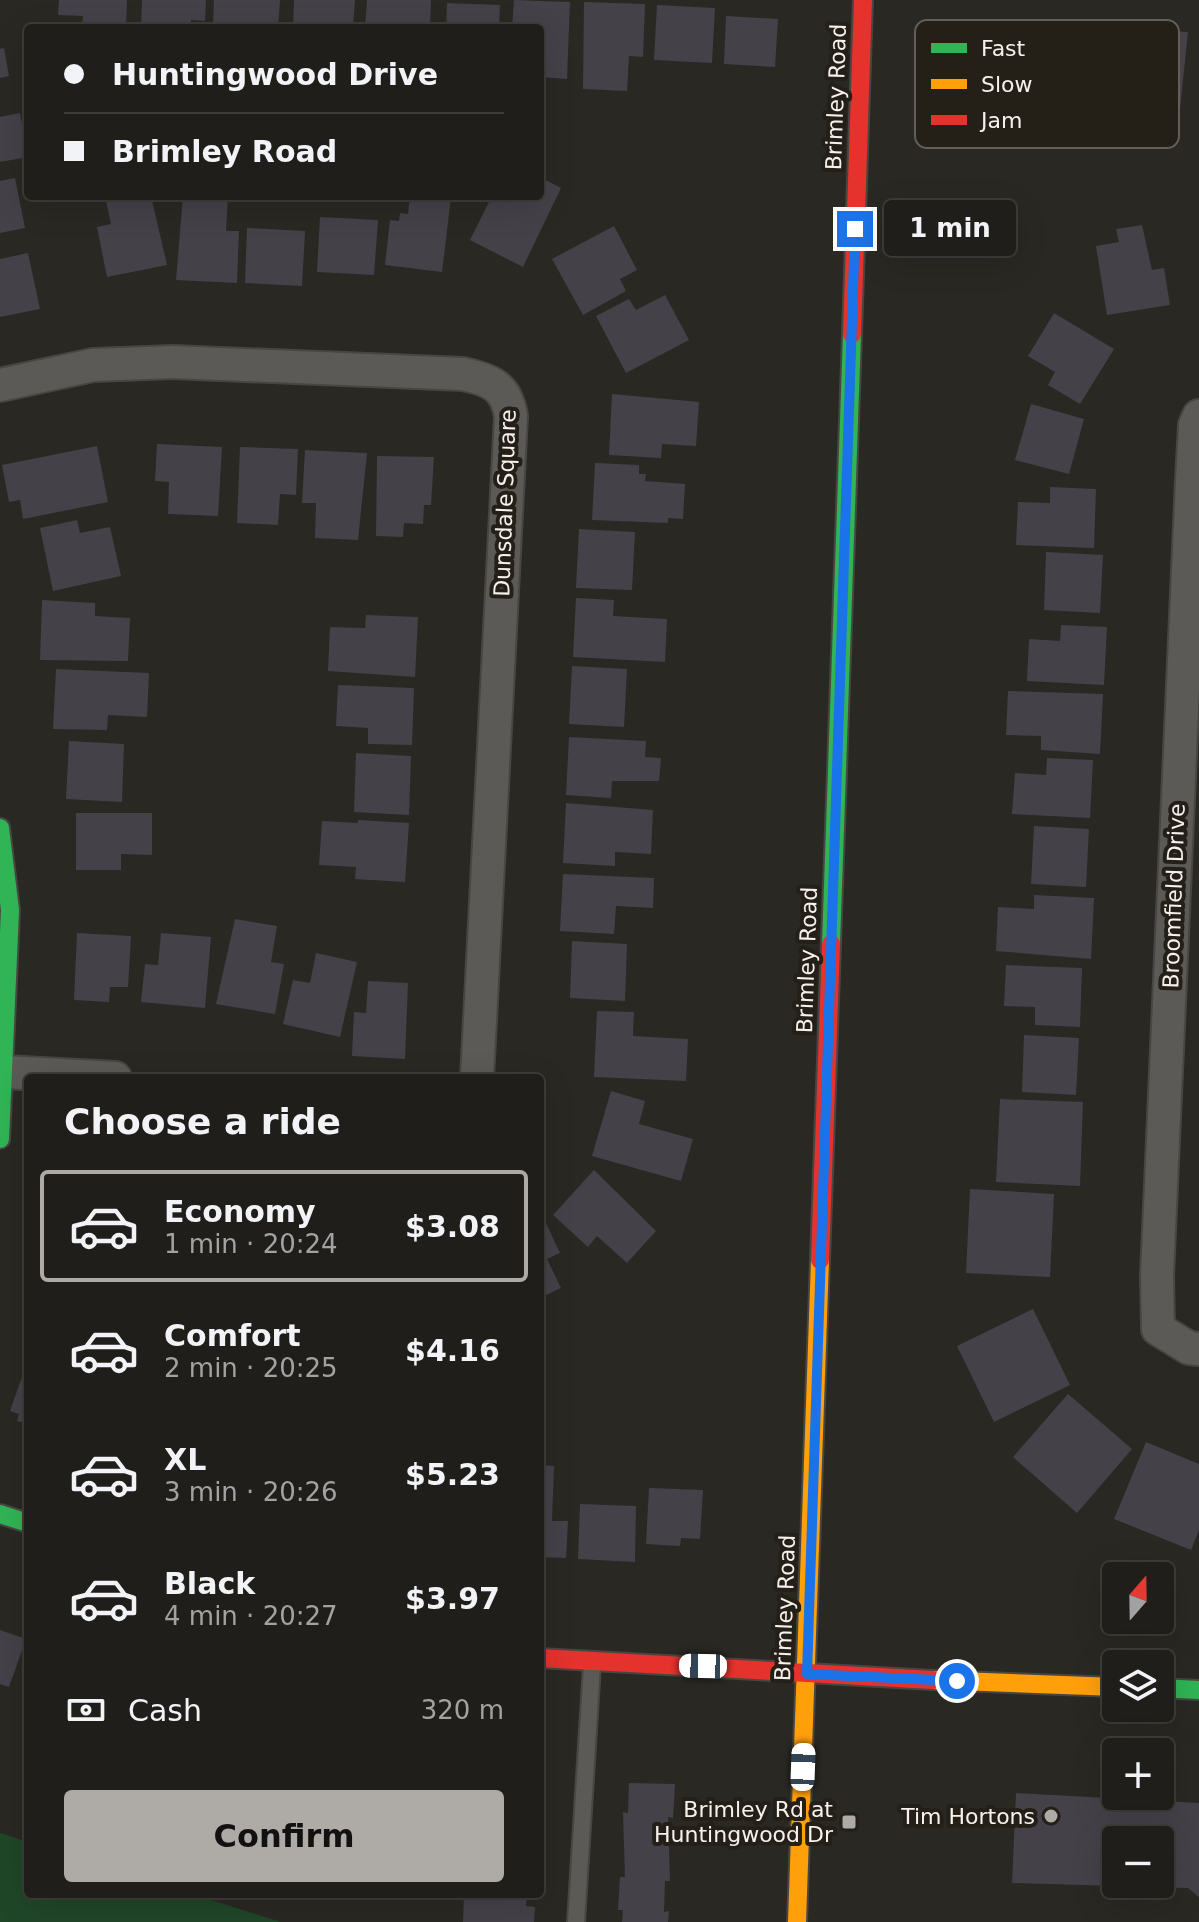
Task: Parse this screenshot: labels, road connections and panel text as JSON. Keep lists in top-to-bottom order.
{
  "streets": {
    "main road": ["Brimley Road"],
    "street": ["Dunsdale Square", "Broomfield Drive"]
  },
  "places": {
    "other": ["Tim Hortons"],
    "transit": ["Brimley Rd at Huntingwood Dr"]
  },
  "legend": ["Fast", "Slow", "Jam"],
  "north": "top",
  "page": {
    "banner": ["Huntingwood Drive", "Brimley Road"],
    "bubble": "1 min",
    "heading": "Choose a ride",
    "list": [
      {
        "name": "Economy",
        "note": "1 min · 20:24",
        "value": "$3.08"
      },
      {
        "name": "Comfort",
        "note": "2 min · 20:25",
        "value": "$4.16"
      },
      {
        "name": "XL",
        "note": "3 min · 20:26",
        "value": "$5.23"
      },
      {
        "name": "Black",
        "note": "4 min · 20:27",
        "value": "$3.97"
      }
    ],
    "map_buttons": ["+", "−"],
    "pay": ["Cash", "320 m"],
    "buttons": "Confirm"
  }
}
